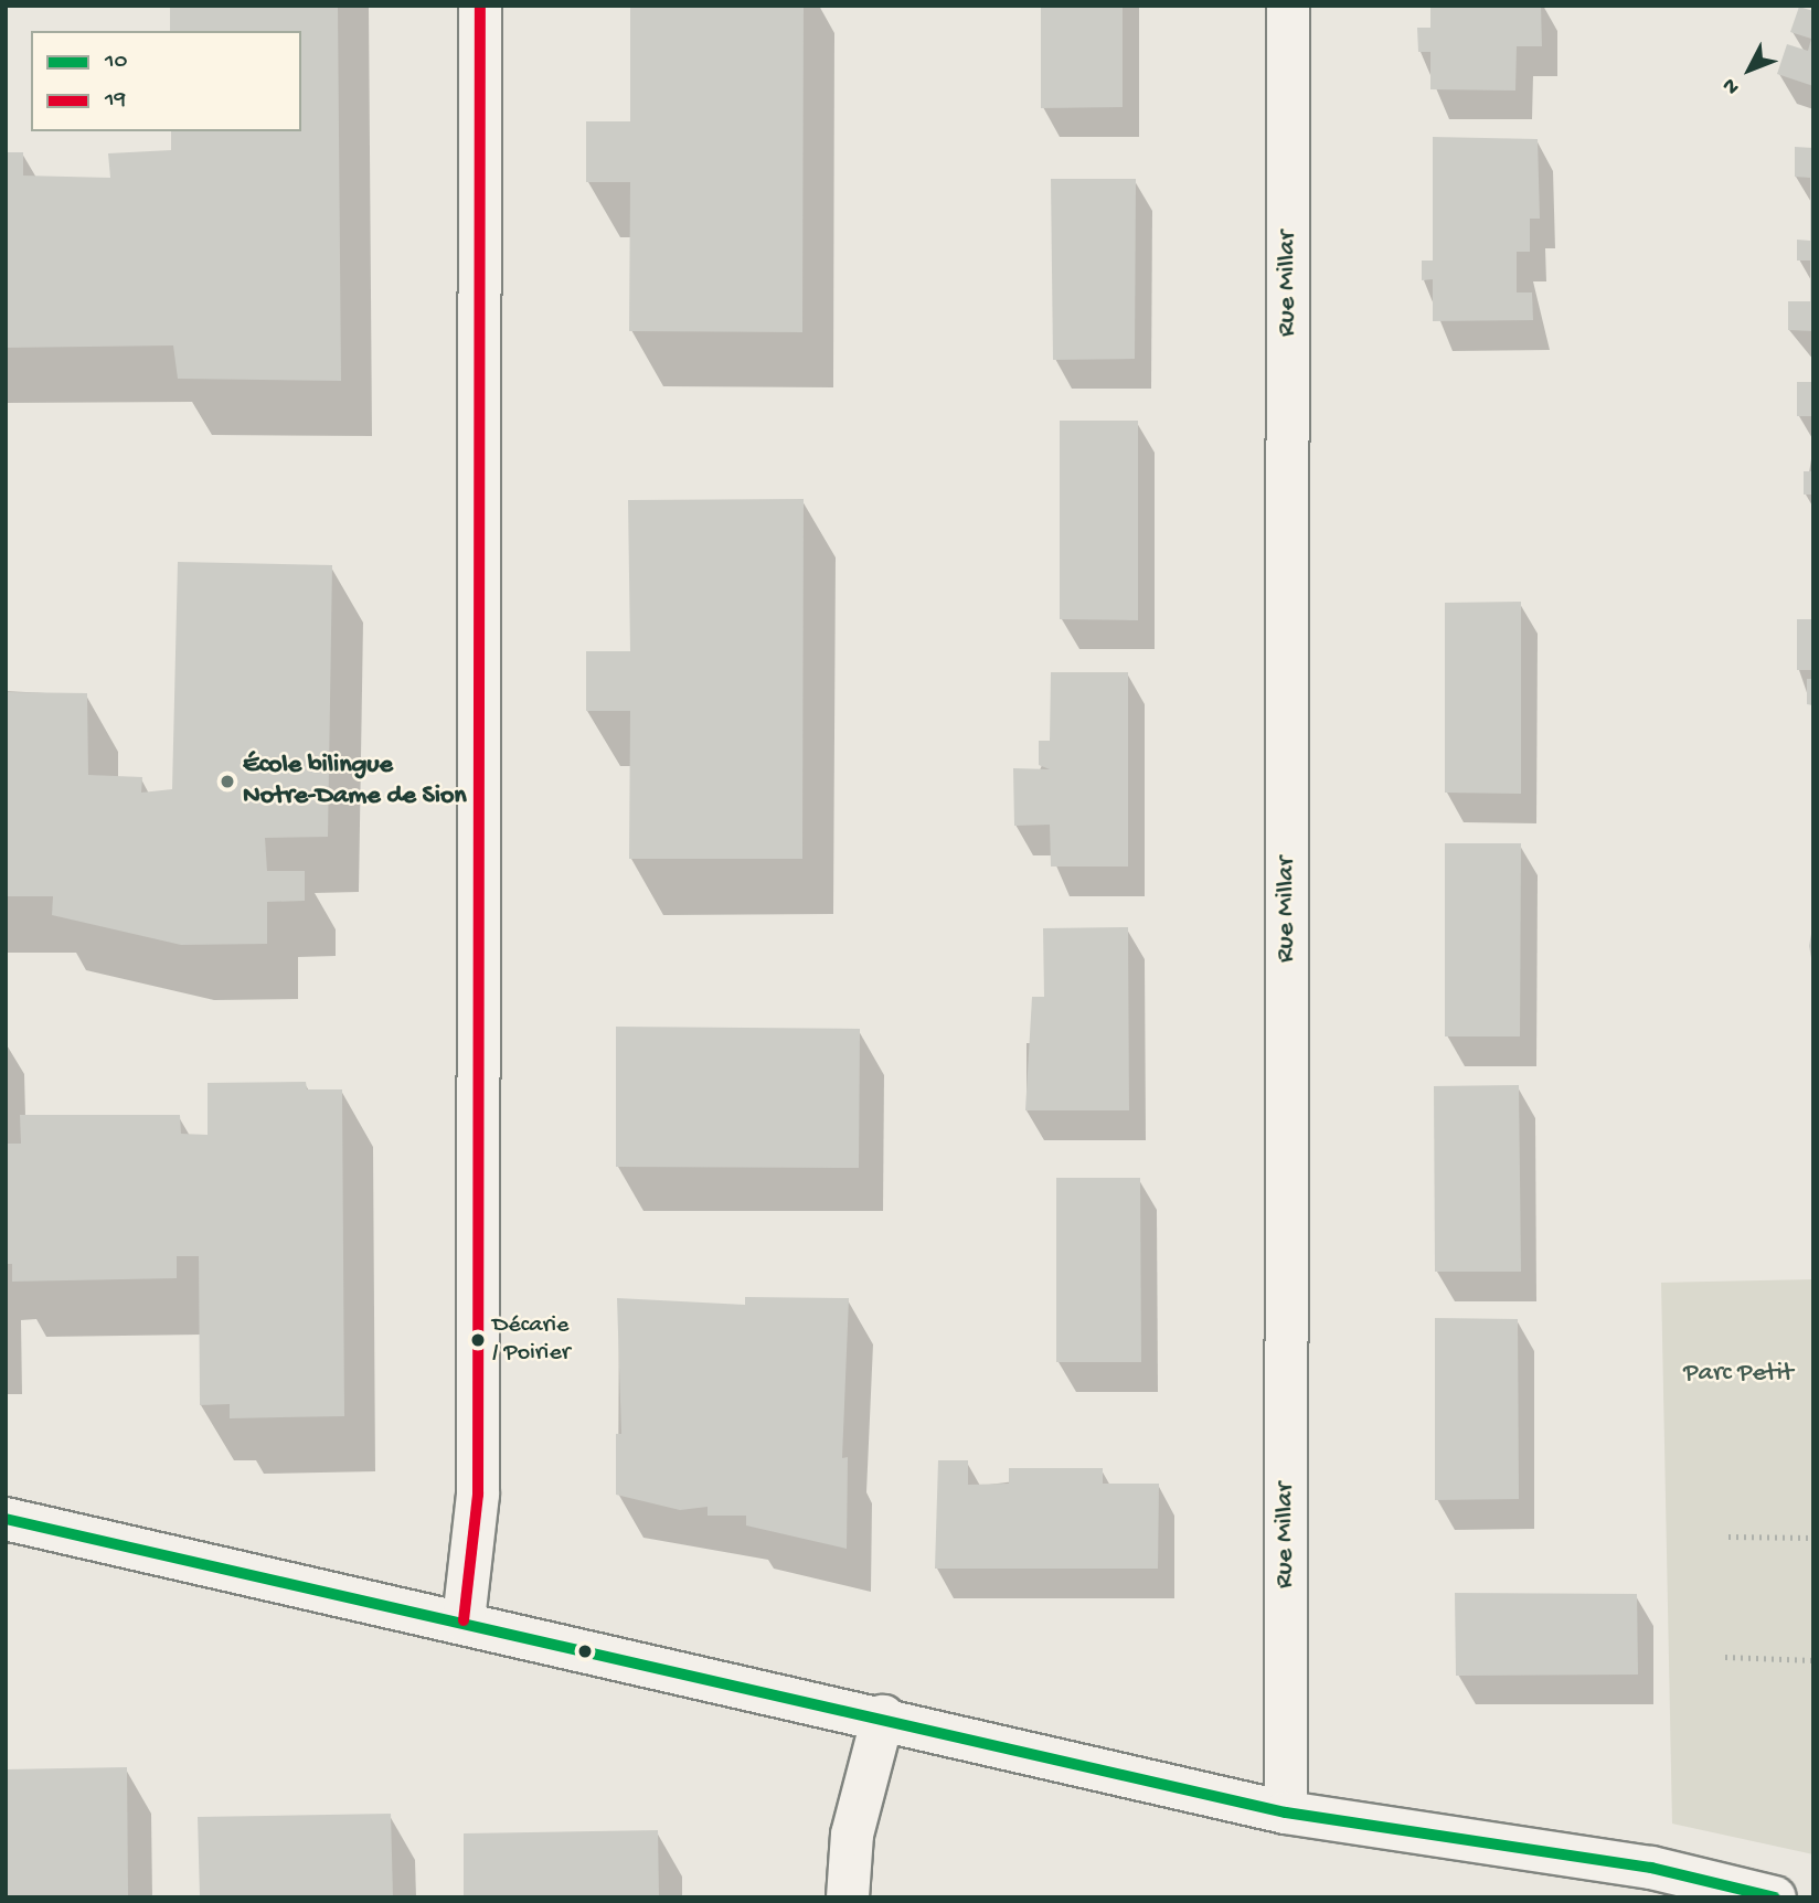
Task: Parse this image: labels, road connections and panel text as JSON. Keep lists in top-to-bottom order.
{
  "streets": {
    "street": ["Rue Millar"]
  },
  "parks": ["Parc Petit"],
  "places": ["École bilingue Notre-Dame de Sion", "Décarie / Poirier"],
  "lines": ["transit line 19", "transit line 10"],
  "legend": ["10", "19"],
  "north": "bottom left"
}
